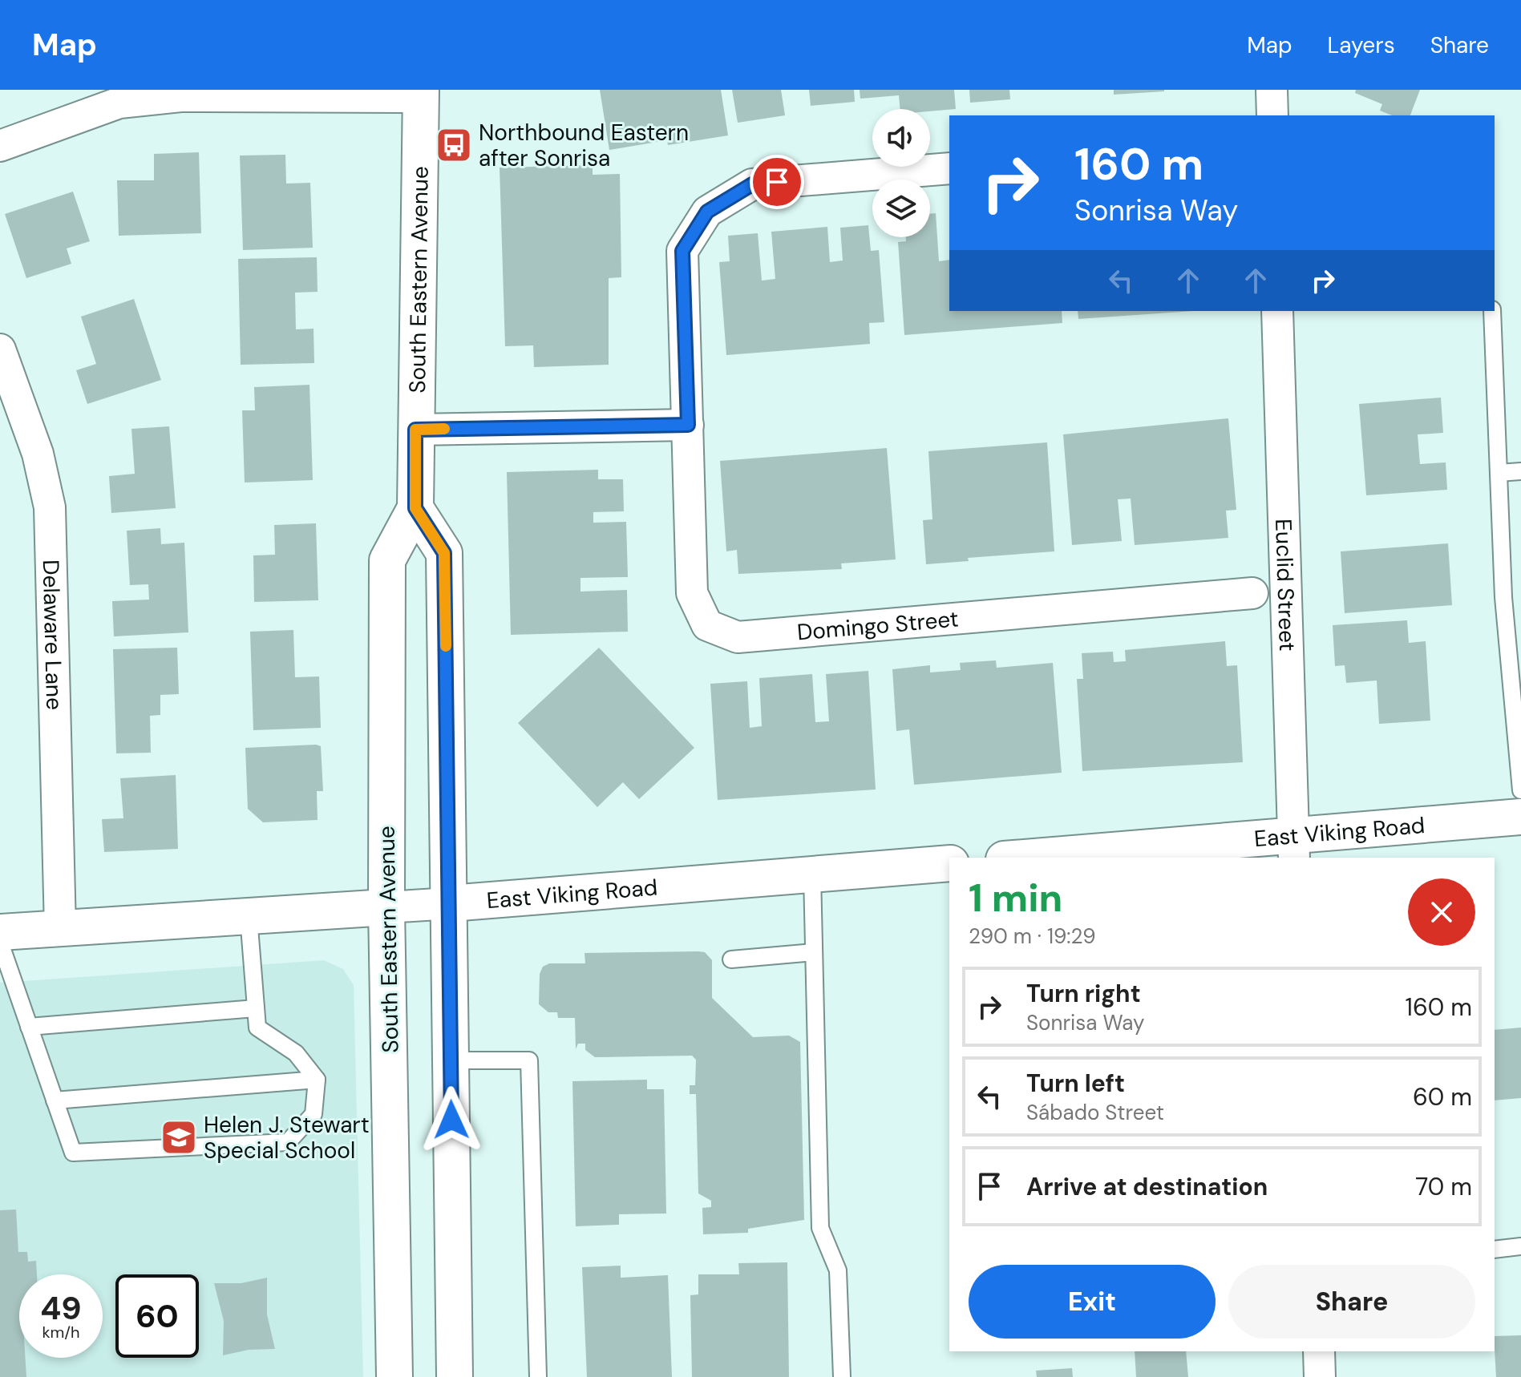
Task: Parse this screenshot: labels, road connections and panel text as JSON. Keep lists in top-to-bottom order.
{
  "streets": {
    "main road": ["South Eastern Avenue", "East Viking Road"],
    "street": ["Euclid Street", "Domingo Street", "Delaware Lane"]
  },
  "crossings": [
    ["South Eastern Avenue", "East Viking Road"],
    ["Euclid Street", "East Viking Road"],
    ["Delaware Lane", "East Viking Road"]
  ],
  "places": {
    "bus stop": ["Northbound Eastern after Sonrisa"],
    "school or university": ["Helen J. Stewart Special School"]
  },
  "page": {
    "header": "Map",
    "nav": ["Map", "Layers", "Share"],
    "turn": ["160 m", "Sonrisa Way"],
    "heading": ["1 min", "290 m · 19:29"],
    "list": [
      {
        "name": "Turn right",
        "note": "Sonrisa Way",
        "value": "160 m"
      },
      {
        "name": "Turn left",
        "note": "Sábado Street",
        "value": "60 m"
      },
      {
        "name": "Arrive at destination",
        "value": "70 m"
      }
    ],
    "buttons": ["Exit", "Share"],
    "speed": "49 km/h",
    "limit": "60"
  }
}
